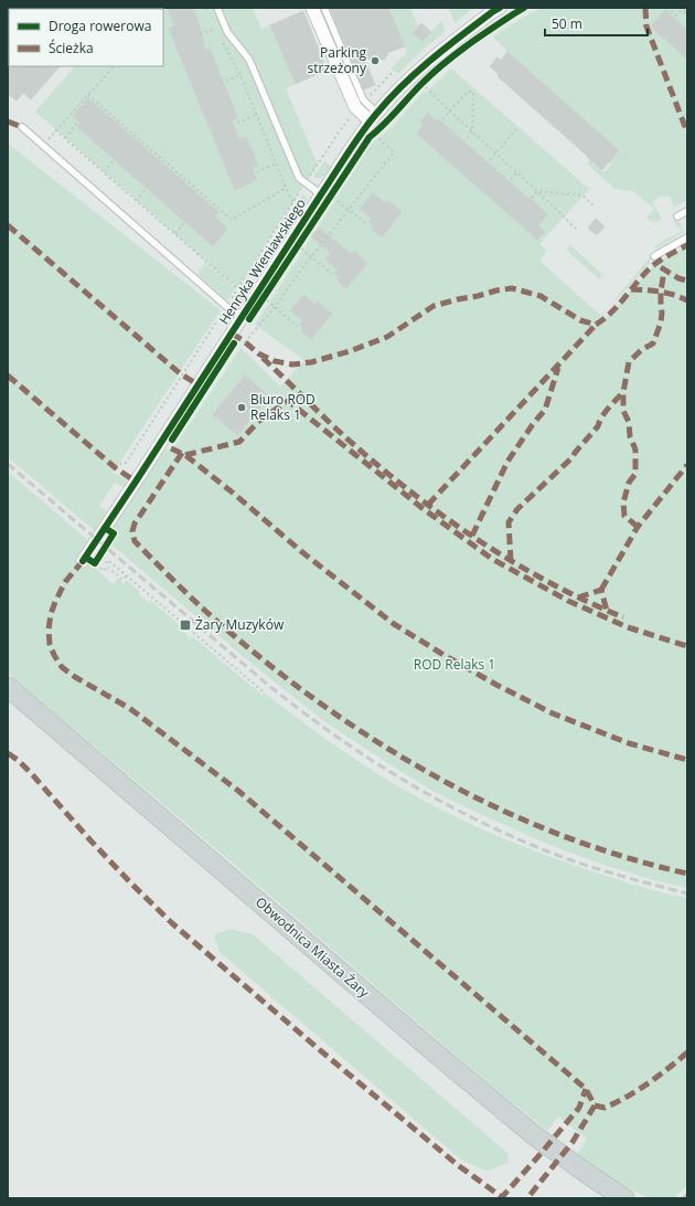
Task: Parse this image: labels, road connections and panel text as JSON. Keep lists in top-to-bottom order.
{
  "streets": {
    "main road": ["Obwodnica Miasta Żary"],
    "street": ["Henryka Wieniawskiego"]
  },
  "parks": ["ROD Relaks 1"],
  "places": {
    "other": ["Parking strzeżony", "Biuro ROD Relaks 1"],
    "transit": ["Żary Muzyków"]
  },
  "legend": ["Droga rowerowa", "Ścieżka"],
  "scale_bar": "50 m"
}
